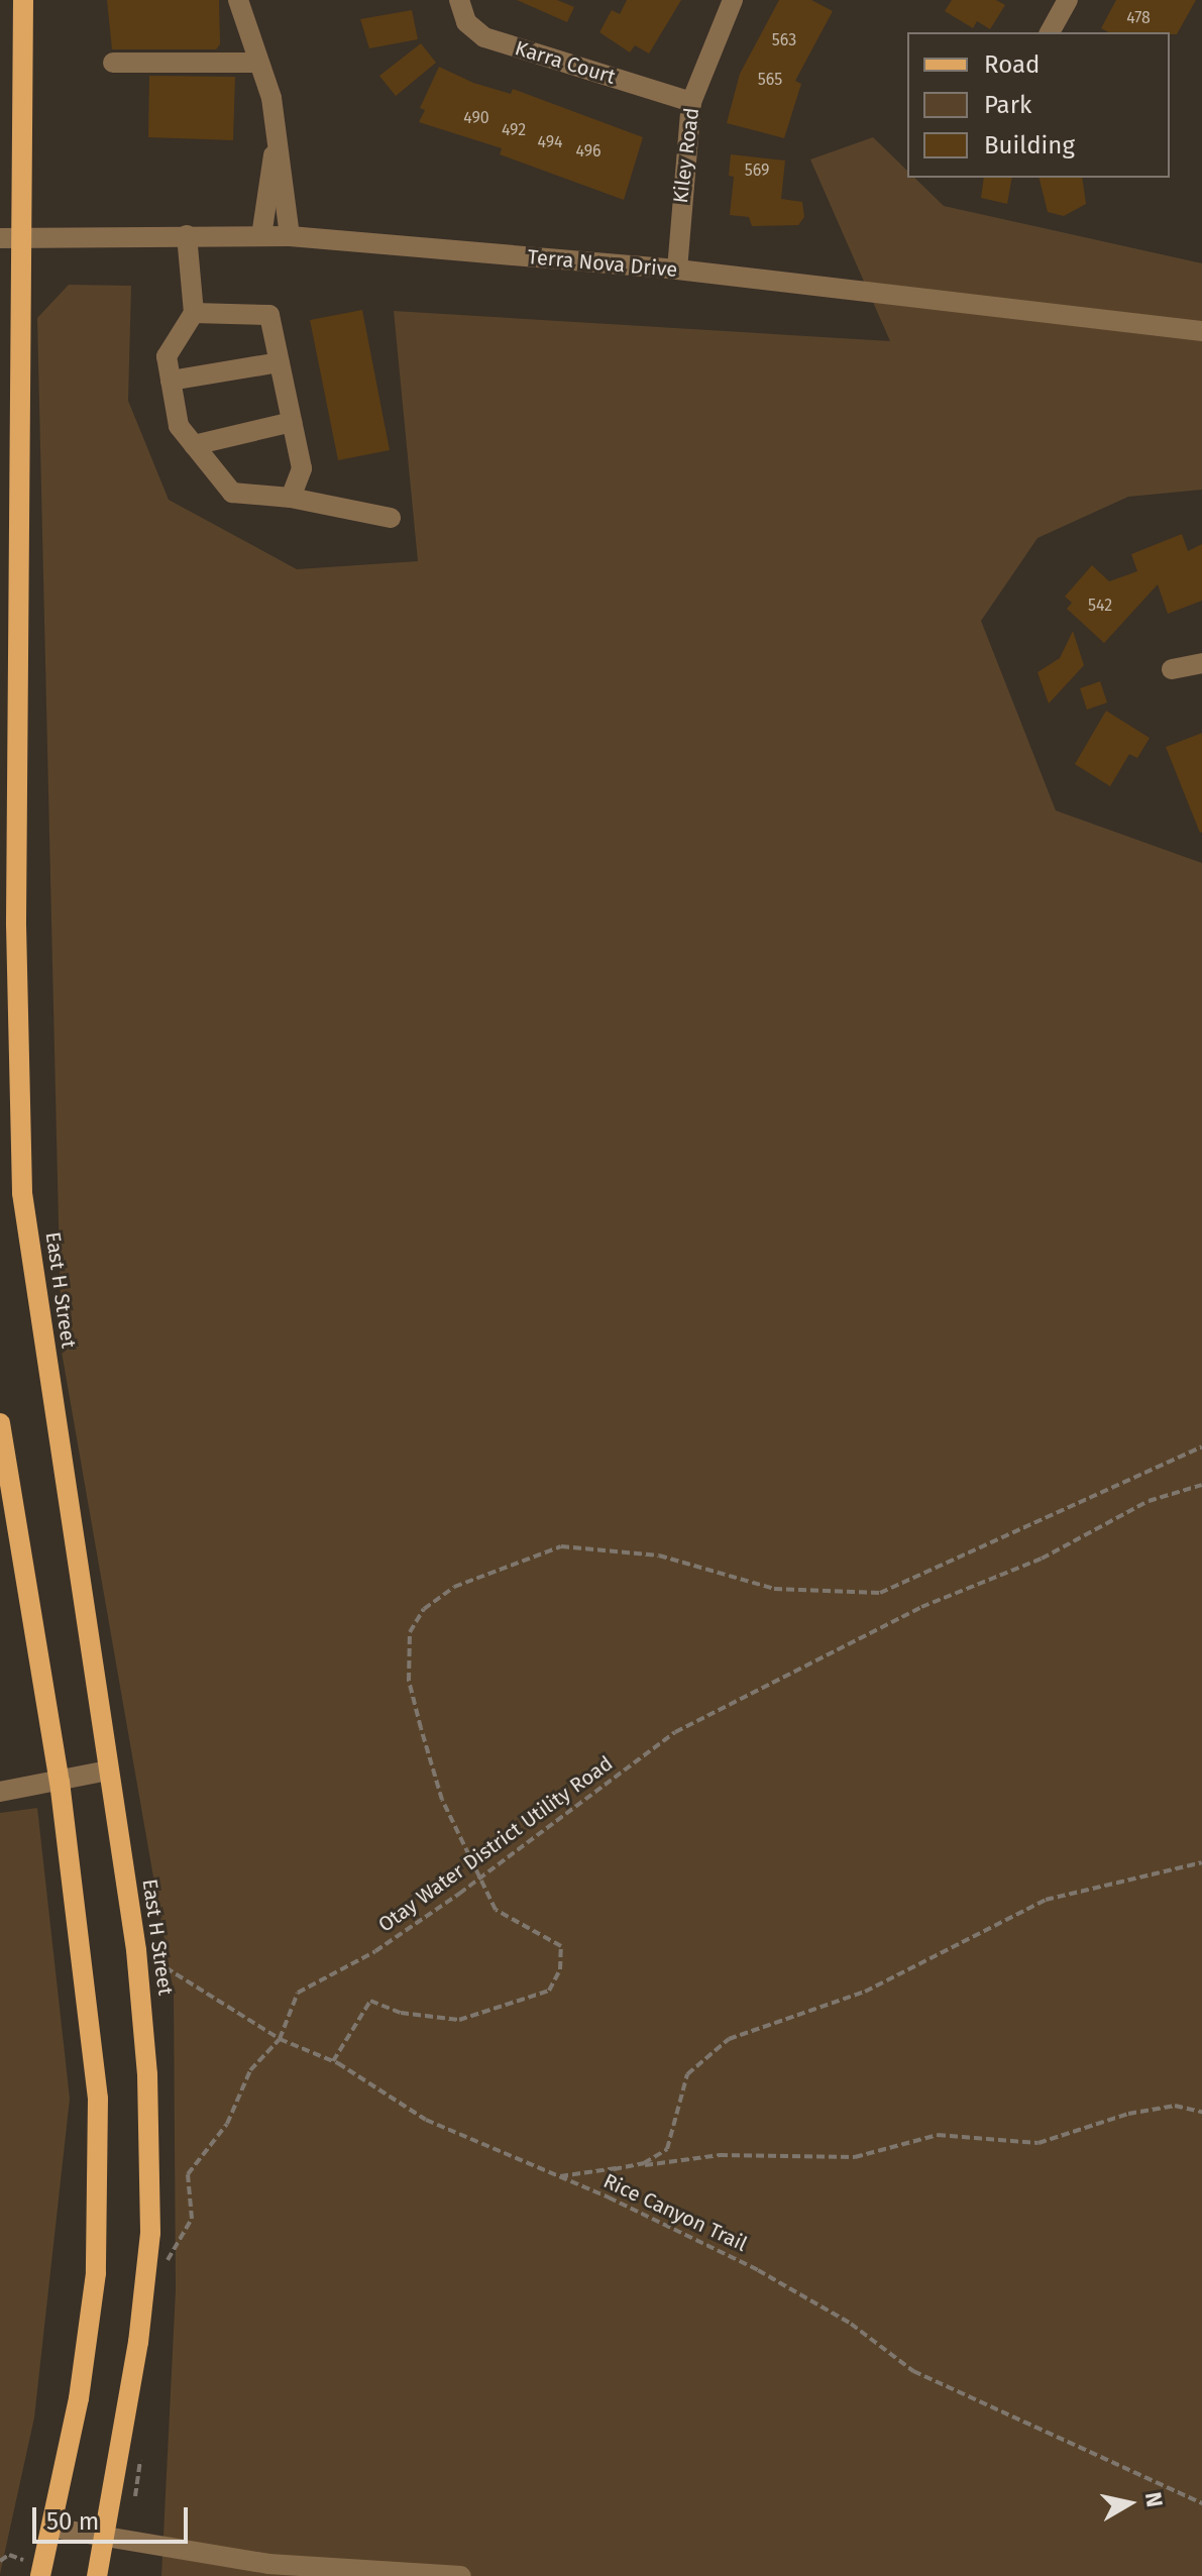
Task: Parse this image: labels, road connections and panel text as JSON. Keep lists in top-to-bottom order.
{
  "streets": {
    "main road": ["East H Street"],
    "street": ["Karra Court", "Kiley Road", "Terra Nova Drive"],
    "path": ["Otay Water District Utility Road", "Rice Canyon Trail"]
  },
  "crossings": [
    ["Karra Court", "Kiley Road"],
    ["Kiley Road", "Terra Nova Drive"],
    ["Terra Nova Drive", "East H Street"],
    ["East H Street", "Rice Canyon Trail"],
    ["Otay Water District Utility Road", "Rice Canyon Trail"]
  ],
  "house_numbers": [
    "478",
    "563",
    "565",
    "490",
    "492",
    "494",
    "496",
    "569",
    "542"
  ],
  "legend": ["Road", "Park", "Building"],
  "scale_bar": "50 m",
  "north": "right"
}
